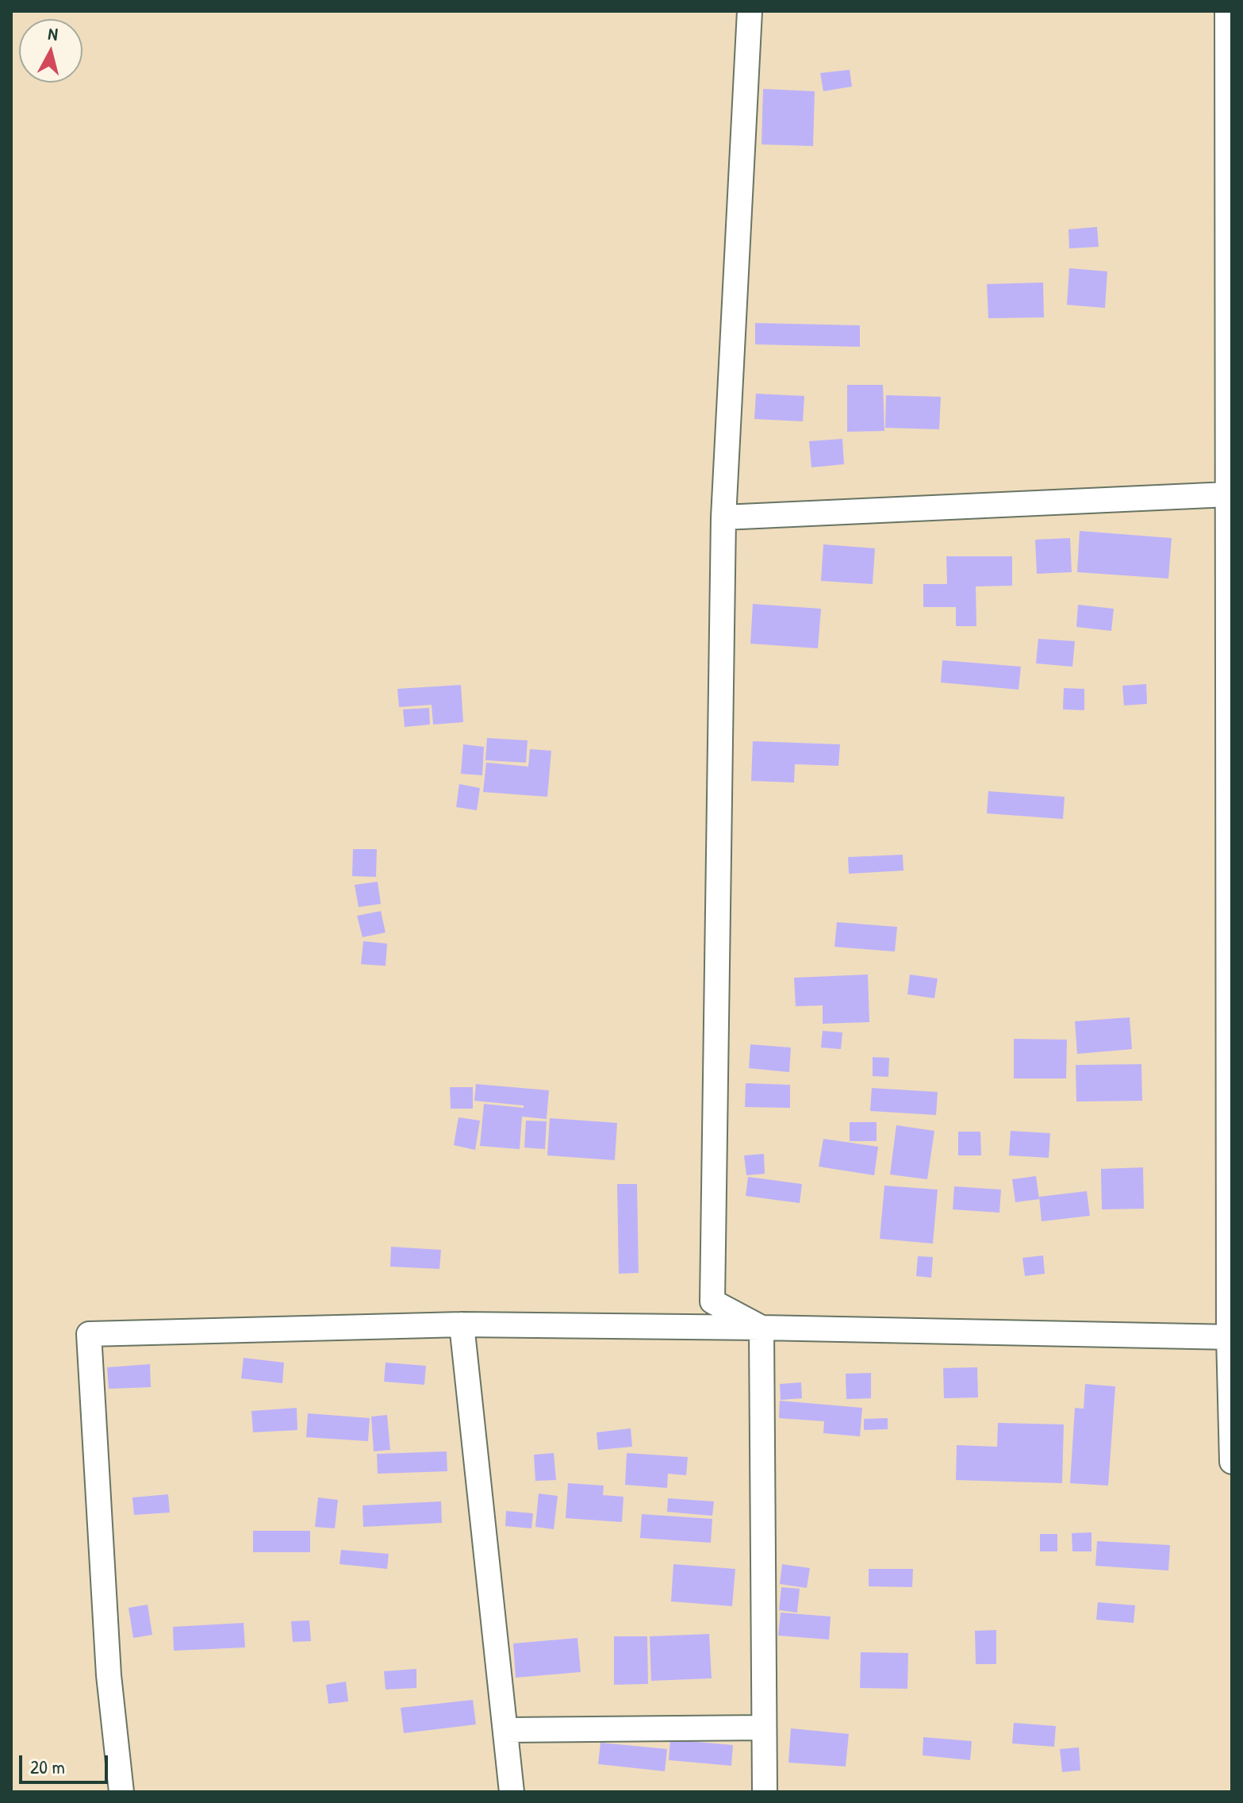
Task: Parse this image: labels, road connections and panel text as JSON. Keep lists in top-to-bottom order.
{
  "scale_bar": "20 m",
  "north": "top"
}
